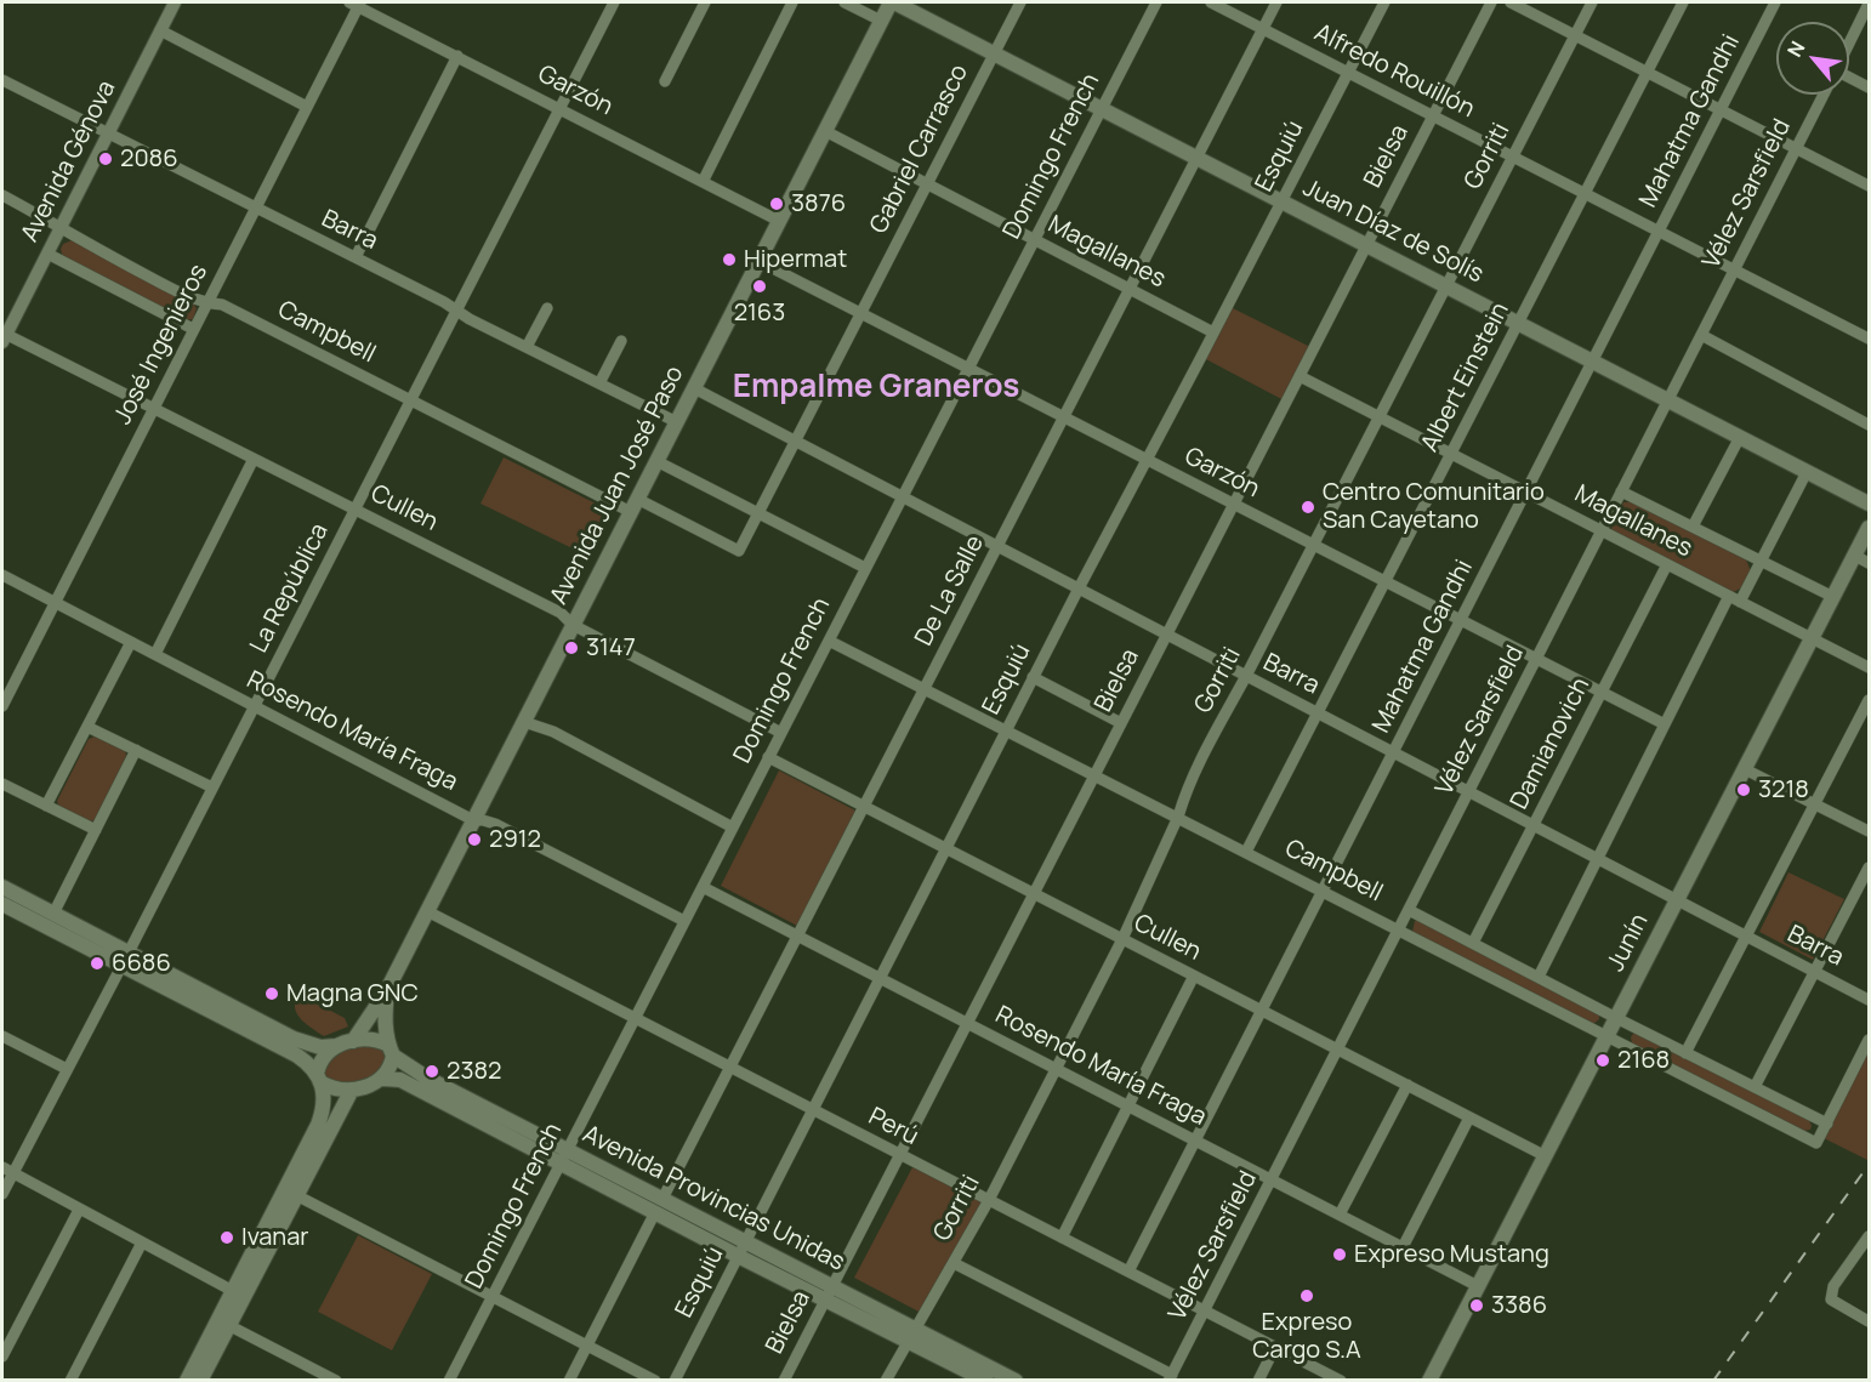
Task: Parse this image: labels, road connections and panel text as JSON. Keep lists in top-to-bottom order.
{
  "streets": {
    "main road": [
      "Juan Díaz de Solís",
      "Avenida Juan José Paso",
      "Junín",
      "Avenida Provincias Unidas"
    ],
    "street": [
      "Alfredo Rouillón",
      "Garzón",
      "Mahatma Gandhi",
      "Gabriel Carrasco",
      "Domingo French",
      "Esquiú",
      "Bielsa",
      "Gorriti",
      "Avenida Génova",
      "Vélez Sarsfield",
      "Barra",
      "Magallanes",
      "Campbell",
      "José Ingenieros",
      "Albert Einstein",
      "Cullen",
      "La República",
      "De La Salle",
      "Rosendo María Fraga",
      "Damianovich",
      "Perú"
    ]
  },
  "crossings": [
    ["Alfredo Rouillón", "Mahatma Gandhi"],
    ["Alfredo Rouillón", "Esquiú"],
    ["Alfredo Rouillón", "Bielsa"],
    ["Alfredo Rouillón", "Gorriti"],
    ["Alfredo Rouillón", "Vélez Sarsfield"],
    ["Alfredo Rouillón", "Albert Einstein"],
    ["Alfredo Rouillón", "De La Salle"],
    ["Garzón", "Mahatma Gandhi"],
    ["Garzón", "Gabriel Carrasco"],
    ["Garzón", "Domingo French"],
    ["Garzón", "Esquiú"],
    ["Garzón", "Bielsa"],
    ["Garzón", "Gorriti"],
    ["Garzón", "Vélez Sarsfield"],
    ["Garzón", "José Ingenieros"],
    ["Garzón", "Albert Einstein"],
    ["Garzón", "Avenida Juan José Paso"],
    ["Garzón", "La República"],
    ["Garzón", "De La Salle"],
    ["Garzón", "Damianovich"],
    ["Mahatma Gandhi", "Barra"],
    ["Mahatma Gandhi", "Juan Díaz de Solís"],
    ["Mahatma Gandhi", "Magallanes"],
    ["Mahatma Gandhi", "Campbell"],
    ["Mahatma Gandhi", "Cullen"],
    ["Mahatma Gandhi", "Rosendo María Fraga"],
    ["Mahatma Gandhi", "Perú"],
    ["Gabriel Carrasco", "Barra"],
    ["Gabriel Carrasco", "Juan Díaz de Solís"],
    ["Gabriel Carrasco", "Magallanes"],
    ["Gabriel Carrasco", "Campbell"],
    ["Domingo French", "Barra"],
    ["Domingo French", "Juan Díaz de Solís"],
    ["Domingo French", "Magallanes"],
    ["Domingo French", "Campbell"],
    ["Domingo French", "Cullen"],
    ["Domingo French", "Rosendo María Fraga"],
    ["Domingo French", "Perú"],
    ["Domingo French", "Avenida Provincias Unidas"],
    ["Esquiú", "Barra"],
    ["Esquiú", "Juan Díaz de Solís"],
    ["Esquiú", "Magallanes"],
    ["Esquiú", "Campbell"],
    ["Esquiú", "Cullen"],
    ["Esquiú", "Rosendo María Fraga"],
    ["Esquiú", "Perú"],
    ["Esquiú", "Avenida Provincias Unidas"],
    ["Bielsa", "Barra"],
    ["Bielsa", "Juan Díaz de Solís"],
    ["Bielsa", "Magallanes"],
    ["Bielsa", "Campbell"],
    ["Bielsa", "Cullen"],
    ["Bielsa", "Rosendo María Fraga"],
    ["Bielsa", "Perú"],
    ["Bielsa", "Avenida Provincias Unidas"],
    ["Gorriti", "Barra"],
    ["Gorriti", "Juan Díaz de Solís"],
    ["Gorriti", "Magallanes"],
    ["Gorriti", "Campbell"],
    ["Gorriti", "Cullen"],
    ["Gorriti", "Rosendo María Fraga"],
    ["Gorriti", "Perú"],
    ["Gorriti", "Avenida Provincias Unidas"],
    ["Avenida Génova", "Barra"],
    ["Avenida Génova", "Campbell"],
    ["Avenida Génova", "Cullen"],
    ["Vélez Sarsfield", "Barra"],
    ["Vélez Sarsfield", "Juan Díaz de Solís"],
    ["Vélez Sarsfield", "Magallanes"],
    ["Vélez Sarsfield", "Campbell"],
    ["Vélez Sarsfield", "Cullen"],
    ["Vélez Sarsfield", "Rosendo María Fraga"],
    ["Vélez Sarsfield", "Perú"],
    ["Barra", "José Ingenieros"],
    ["Barra", "Albert Einstein"],
    ["Barra", "Avenida Juan José Paso"],
    ["Barra", "La República"],
    ["Barra", "De La Salle"],
    ["Barra", "Damianovich"],
    ["Barra", "Junín"],
    ["Juan Díaz de Solís", "Albert Einstein"],
    ["Juan Díaz de Solís", "Avenida Juan José Paso"],
    ["Juan Díaz de Solís", "De La Salle"],
    ["Magallanes", "Albert Einstein"],
    ["Magallanes", "Avenida Juan José Paso"],
    ["Magallanes", "De La Salle"],
    ["Magallanes", "Damianovich"],
    ["Magallanes", "Junín"],
    ["Campbell", "José Ingenieros"],
    ["Campbell", "Albert Einstein"],
    ["Campbell", "Avenida Juan José Paso"],
    ["Campbell", "La República"],
    ["Campbell", "De La Salle"],
    ["Campbell", "Damianovich"],
    ["Campbell", "Junín"],
    ["José Ingenieros", "Cullen"],
    ["José Ingenieros", "Rosendo María Fraga"],
    ["Avenida Juan José Paso", "Cullen"],
    ["Avenida Juan José Paso", "Rosendo María Fraga"],
    ["Avenida Juan José Paso", "Perú"],
    ["Avenida Juan José Paso", "Avenida Provincias Unidas"],
    ["Cullen", "La República"],
    ["Cullen", "De La Salle"],
    ["Cullen", "Junín"],
    ["La República", "Rosendo María Fraga"],
    ["De La Salle", "Rosendo María Fraga"],
    ["De La Salle", "Perú"],
    ["De La Salle", "Avenida Provincias Unidas"],
    ["Rosendo María Fraga", "Junín"]
  ],
  "districts": ["Empalme Graneros"],
  "places": [
    "2086",
    "3876",
    "Hipermat",
    "2163",
    "Centro Comunitario San Cayetano",
    "3147",
    "3218",
    "2912",
    "6686",
    "Magna GNC",
    "2168",
    "2382",
    "Ivanar",
    "Expreso Mustang",
    "Expreso Cargo S.A",
    "3386"
  ],
  "north": "top left"
}
